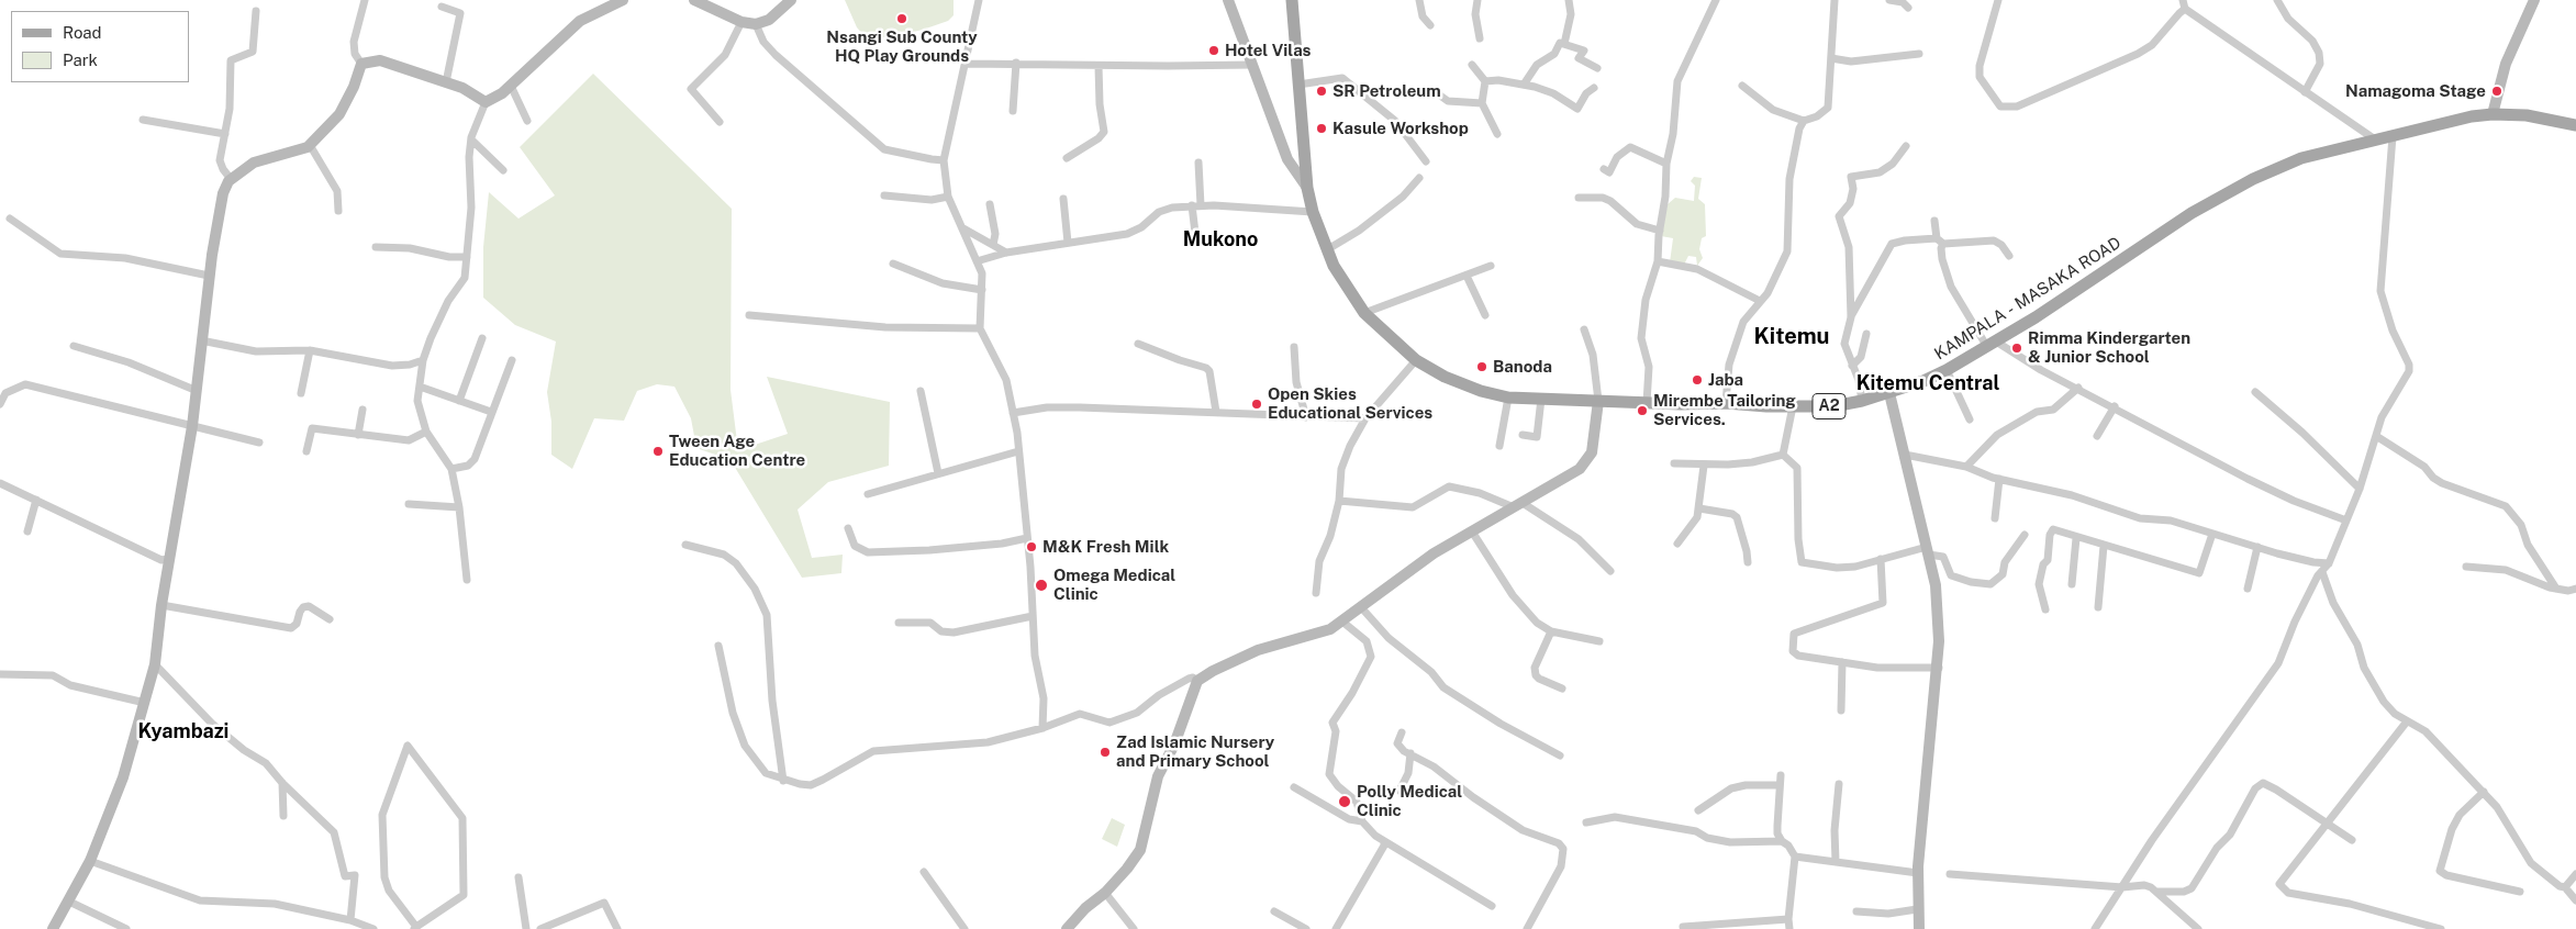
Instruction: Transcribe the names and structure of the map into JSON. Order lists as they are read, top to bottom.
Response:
{
  "streets": {
    "main road": ["KAMPALA - MASAKA ROAD", "A2"]
  },
  "districts": [
    "Mukono",
    "Kitemu",
    "Kitemu Central",
    "Kyambazi"
  ],
  "places": [
    "Nsangi Sub County HQ Play Grounds",
    "Hotel Vilas",
    "SR Petroleum",
    "Namagoma Stage",
    "Kasule Workshop",
    "Rimma Kindergarten & Junior School",
    "Banoda",
    "Jaba",
    "Open Skies Educational Services",
    "Mirembe Tailoring Services.",
    "Tween Age Education Centre",
    "M&K Fresh Milk",
    "Omega Medical Clinic",
    "Zad Islamic Nursery and Primary School",
    "Polly Medical Clinic"
  ],
  "legend": ["Road", "Park"]
}
